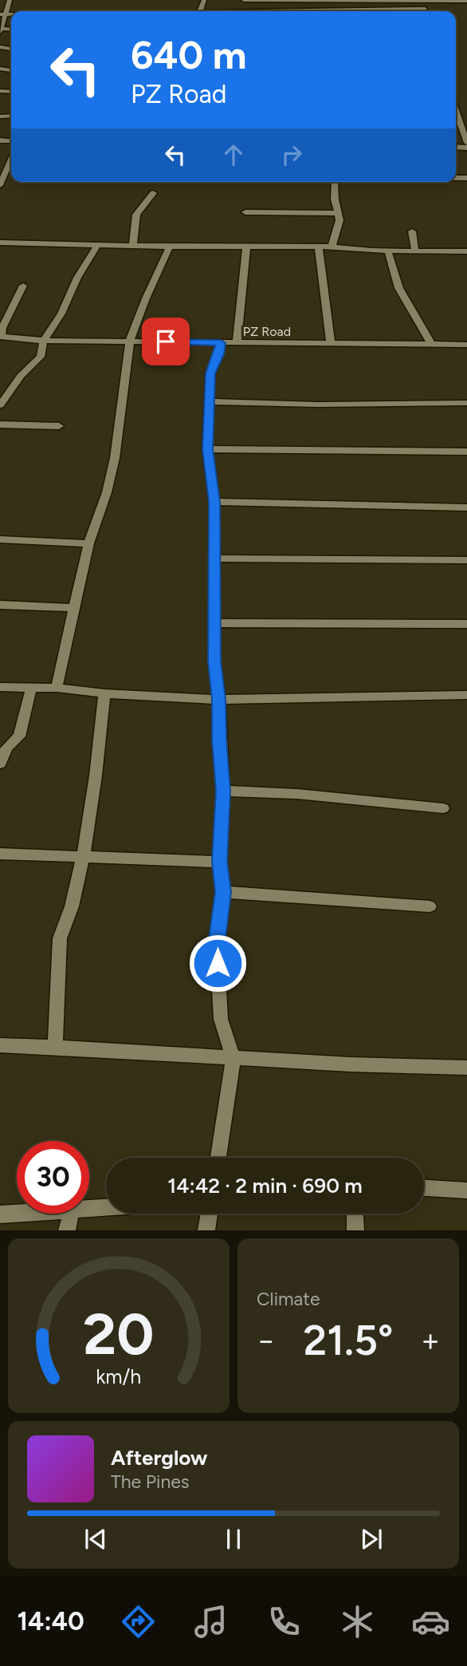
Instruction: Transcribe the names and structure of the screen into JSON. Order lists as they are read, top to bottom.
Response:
{
  "streets": {
    "street": ["PZ Road"]
  },
  "page": {
    "turn": ["640 m", "PZ Road"],
    "limit": "30",
    "trip": "14:42 · 2 min · 690 m",
    "tile": "Climate",
    "heat": ["−", "21.5°", "+"],
    "song": ["Afterglow", "The Pines"],
    "tabs": "14:40",
    "gauge": ["20", "km/h"]
  }
}
